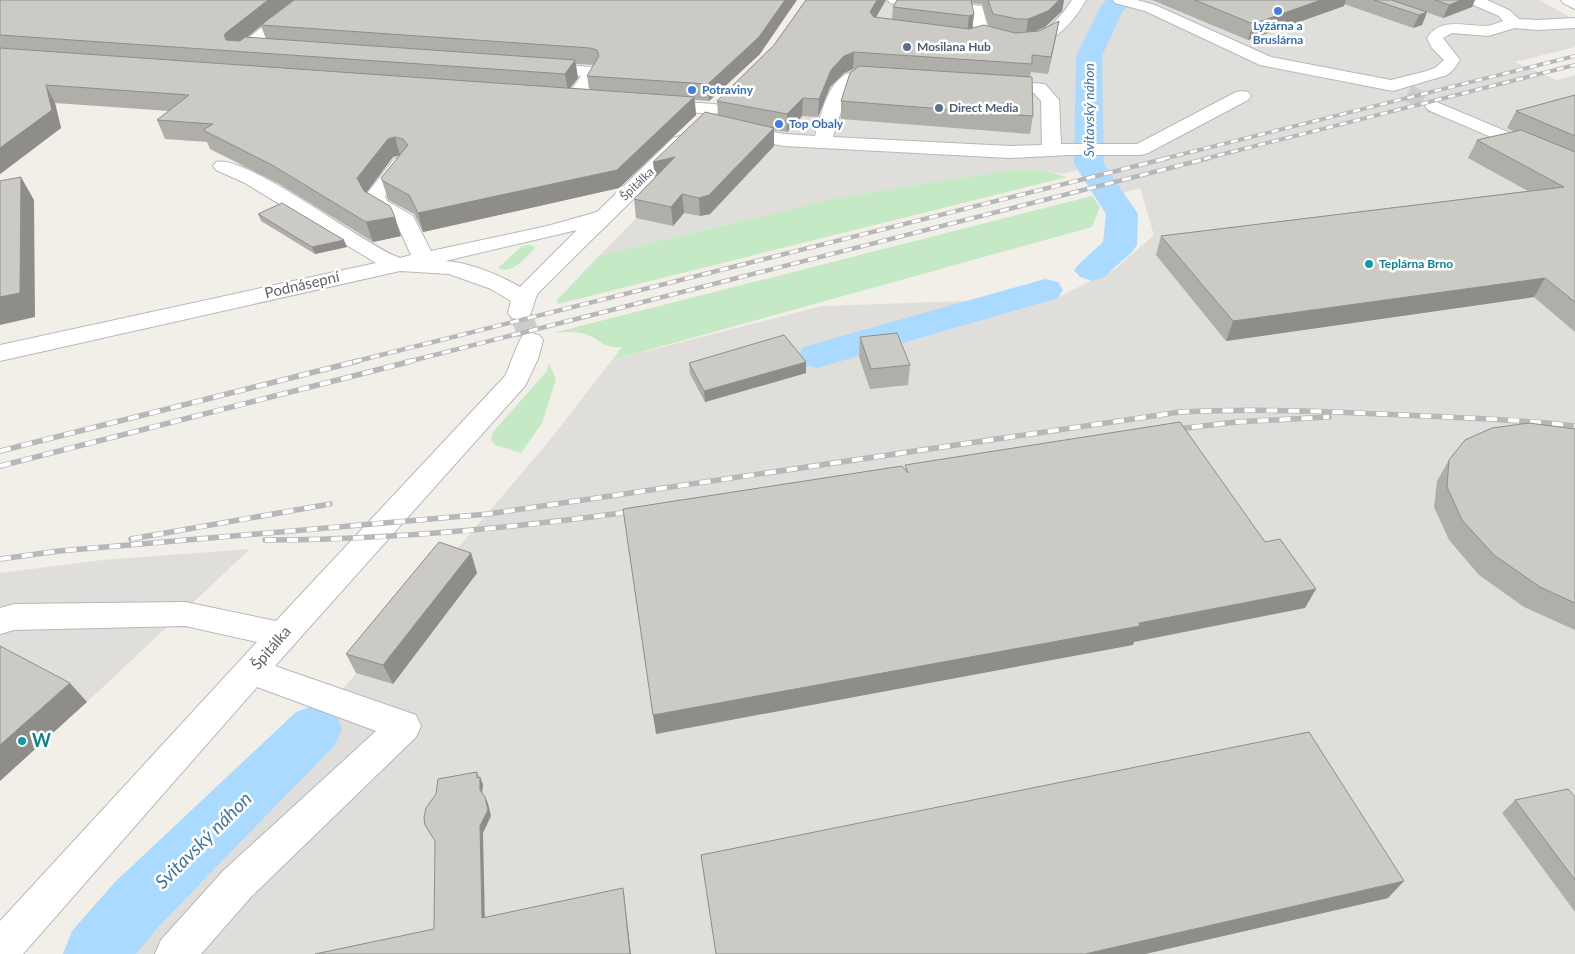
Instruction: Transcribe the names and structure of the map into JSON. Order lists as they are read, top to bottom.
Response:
{
  "streets": {
    "street": ["Špitálka", "Podnásepní"]
  },
  "crossings": [
    ["Špitálka", "Podnásepní"]
  ],
  "water": ["Svitavský náhon"],
  "places": [
    "Lyžárna a Bruslárna",
    "Mosilana Hub",
    "Potraviny",
    "Direct Media",
    "Top Obaly",
    "Teplárna Brno",
    "W"
  ]
}
